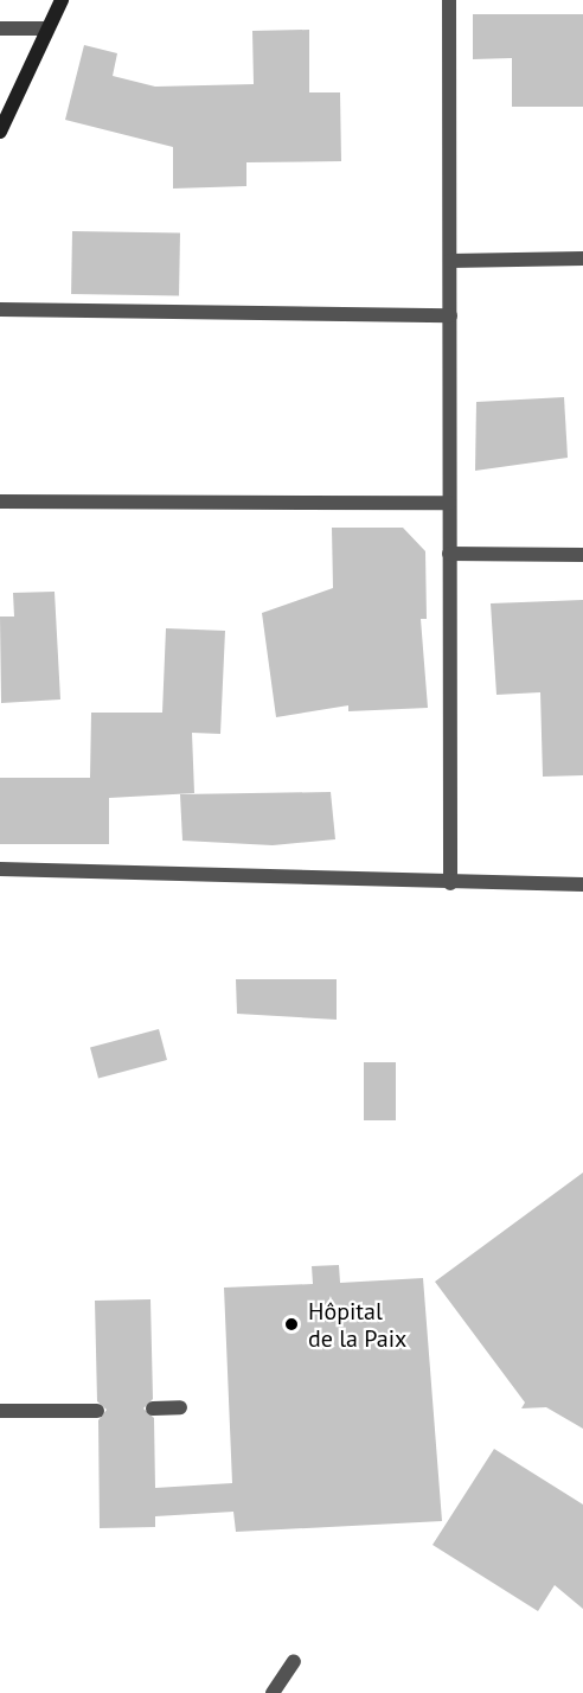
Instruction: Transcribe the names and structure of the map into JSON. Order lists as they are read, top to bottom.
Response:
{
  "places": ["Hôpital de la Paix"]
}
